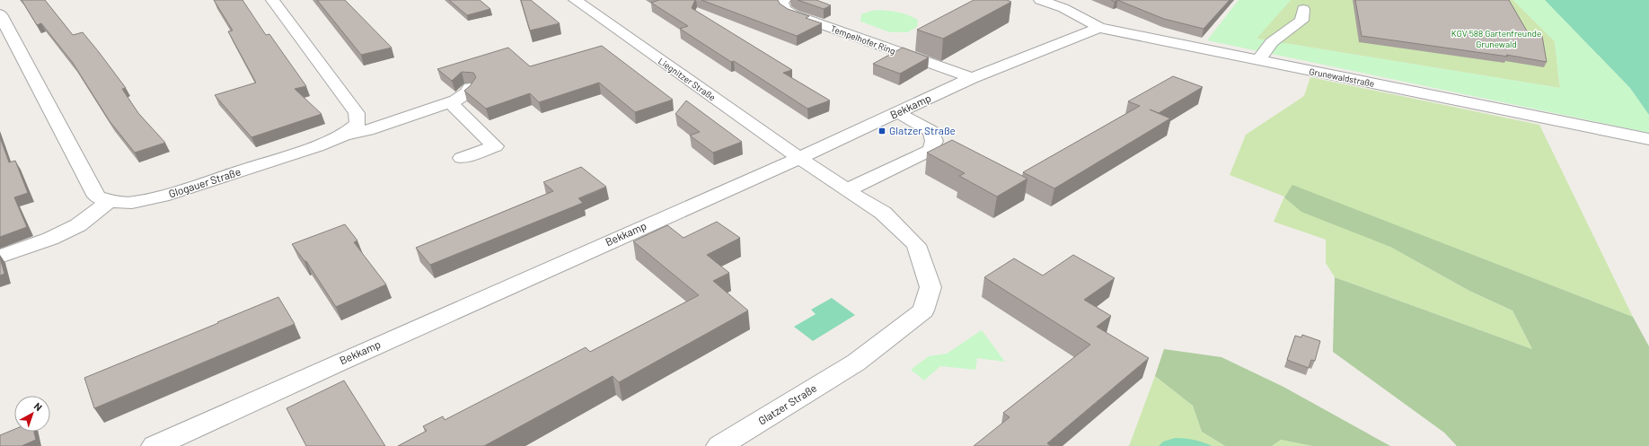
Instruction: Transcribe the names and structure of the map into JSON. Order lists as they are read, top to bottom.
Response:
{
  "streets": {
    "street": [
      "Tempelhofer Ring",
      "Grunewaldstraße",
      "Liegnitzer Straße",
      "Bekkamp",
      "Glogauer Straße",
      "Glatzer Straße"
    ]
  },
  "crossings": [
    ["Tempelhofer Ring", "Bekkamp"],
    ["Grunewaldstraße", "Bekkamp"],
    ["Liegnitzer Straße", "Bekkamp"],
    ["Liegnitzer Straße", "Glatzer Straße"],
    ["Bekkamp", "Glatzer Straße"]
  ],
  "parks": ["KGV 588 Gartenfreunde Grunewald"],
  "places": {
    "transit": ["Glatzer Straße"]
  },
  "north": "top right"
}
